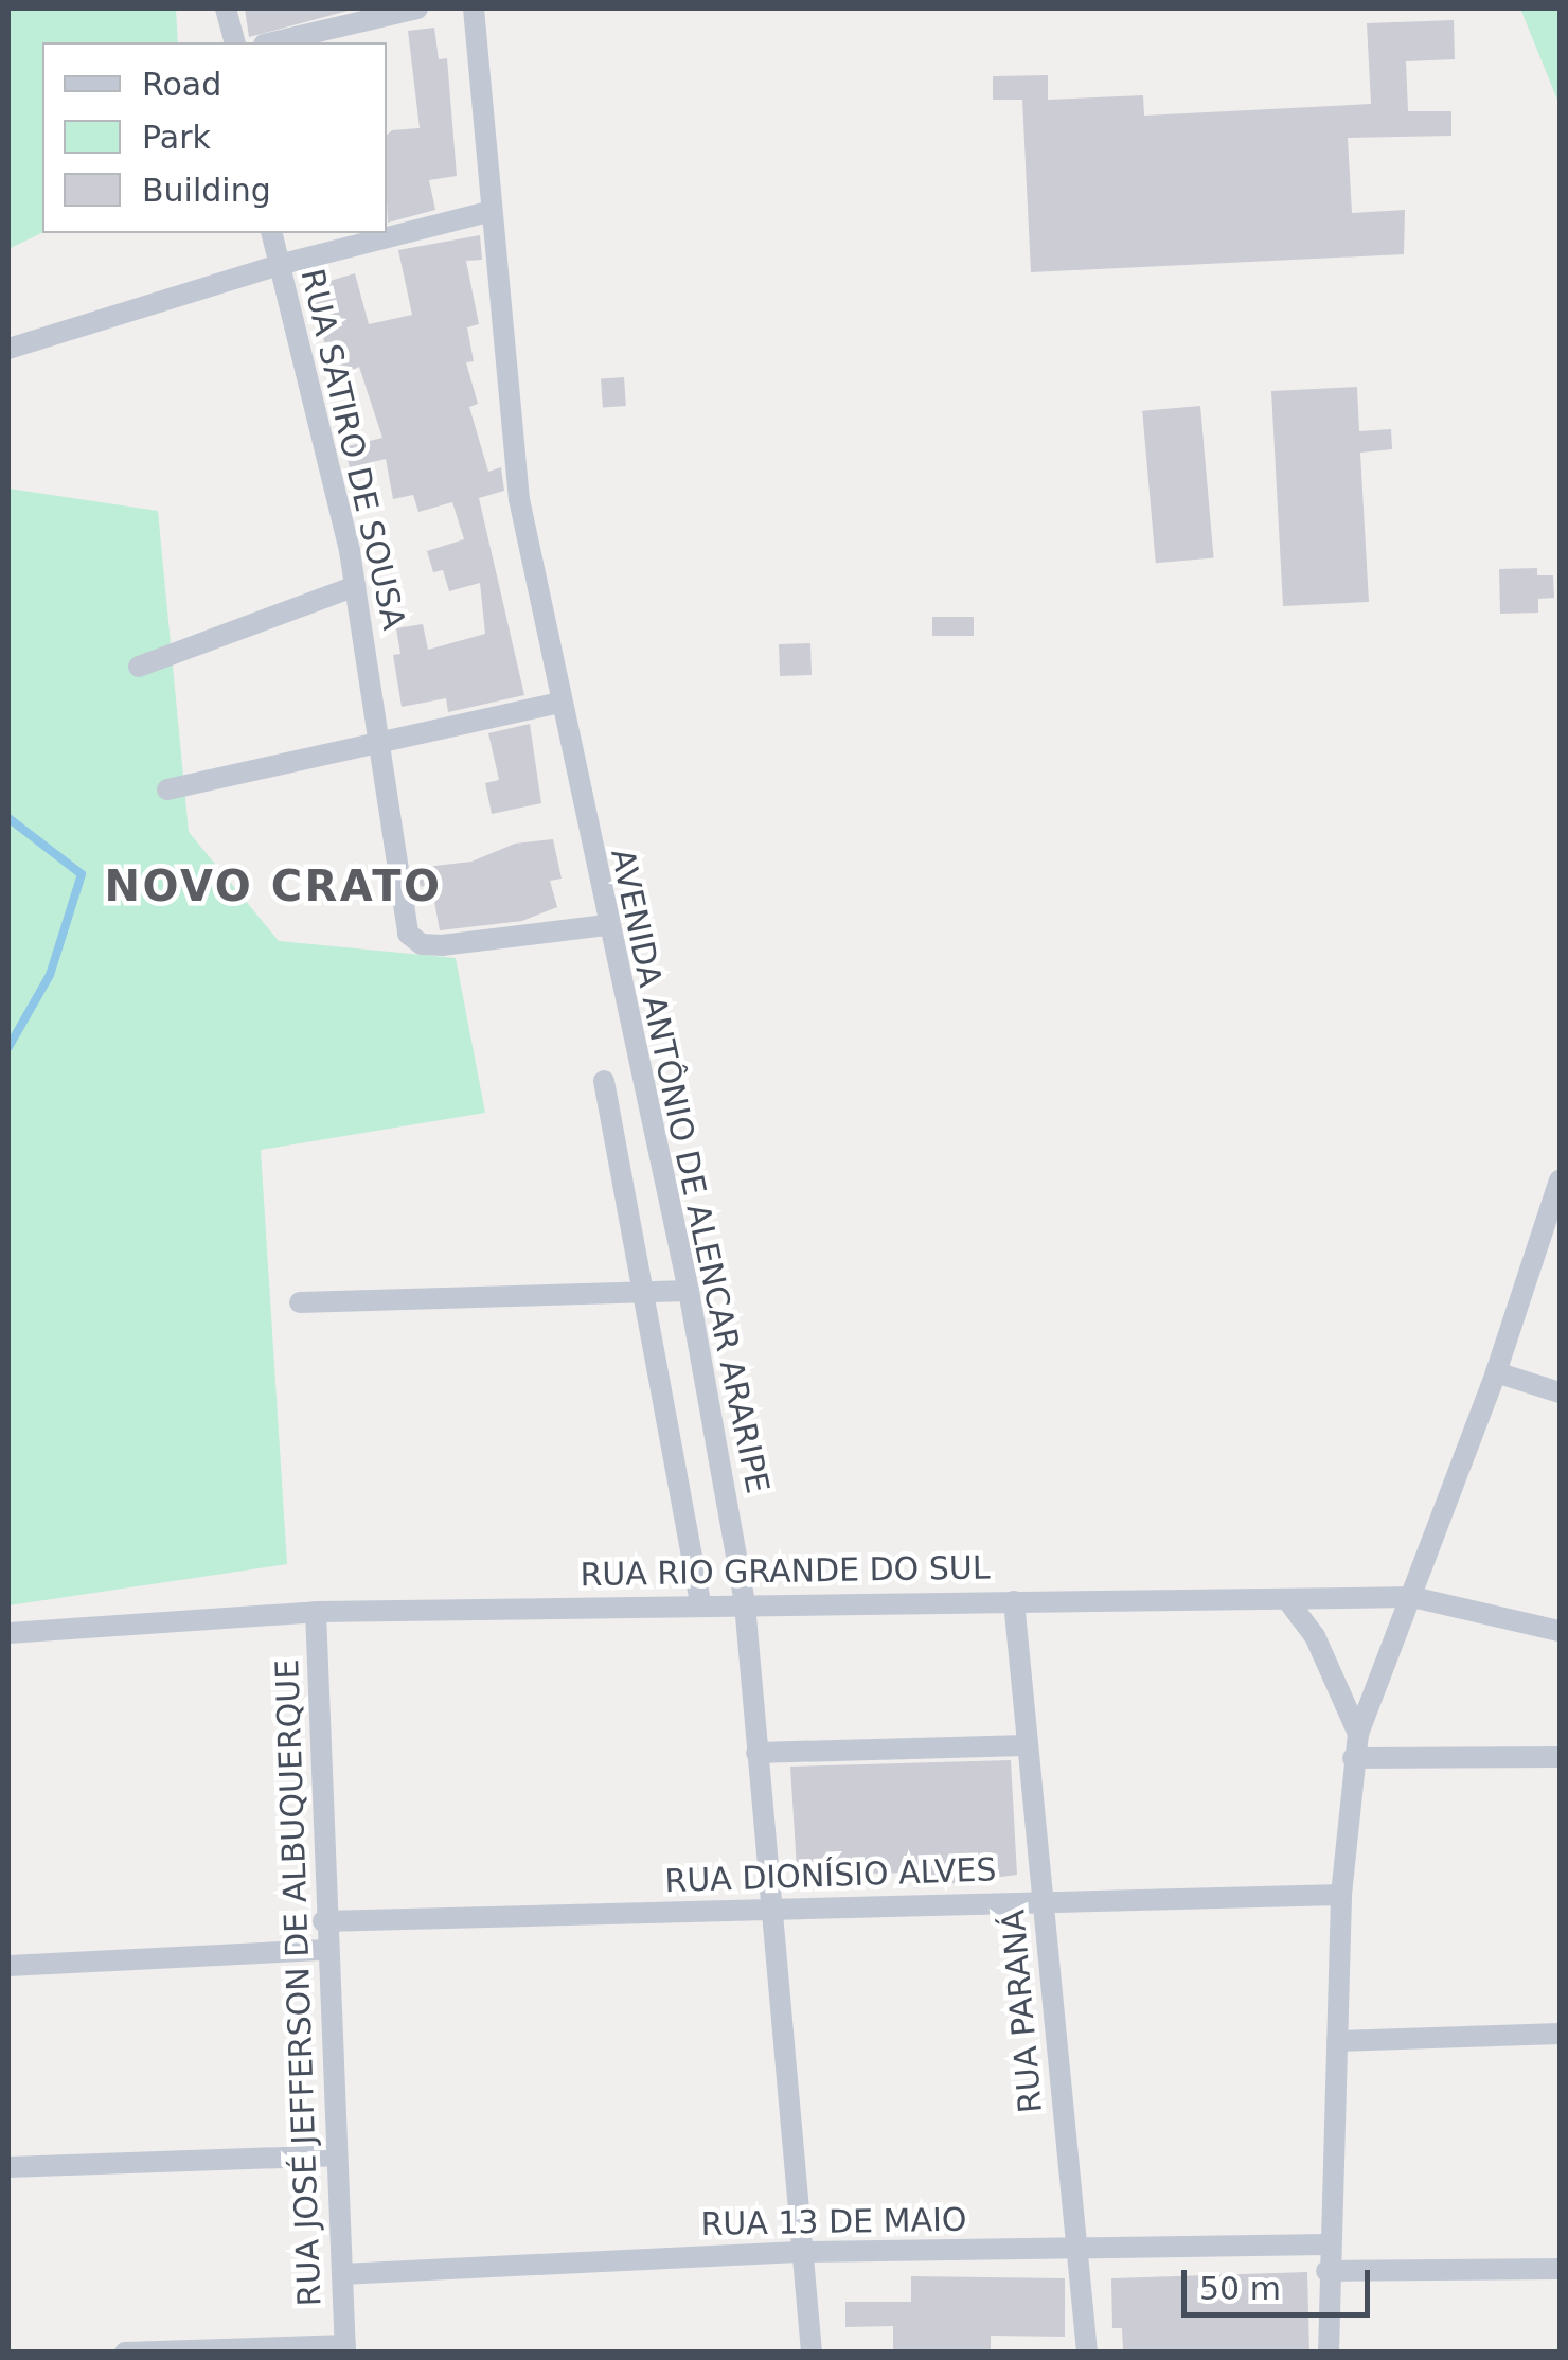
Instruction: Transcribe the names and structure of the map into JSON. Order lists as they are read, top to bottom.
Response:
{
  "streets": {
    "street": [
      "RUA SATIRO DE SOUSA",
      "AVENIDA ANTÔNIO DE ALENCAR ARARIPE",
      "RUA RIO GRANDE DO SUL",
      "RUA DIONÍSIO ALVES",
      "RUA JOSÉ JEFFERSON DE ALBUQUERQUE",
      "RUA PARANÁ",
      "RUA 13 DE MAIO"
    ]
  },
  "crossings": [
    ["RUA SATIRO DE SOUSA", "AVENIDA ANTÔNIO DE ALENCAR ARARIPE"],
    ["AVENIDA ANTÔNIO DE ALENCAR ARARIPE", "RUA RIO GRANDE DO SUL"],
    ["AVENIDA ANTÔNIO DE ALENCAR ARARIPE", "RUA DIONÍSIO ALVES"],
    ["AVENIDA ANTÔNIO DE ALENCAR ARARIPE", "RUA 13 DE MAIO"],
    ["RUA RIO GRANDE DO SUL", "RUA JOSÉ JEFFERSON DE ALBUQUERQUE"],
    ["RUA RIO GRANDE DO SUL", "RUA PARANÁ"],
    ["RUA DIONÍSIO ALVES", "RUA JOSÉ JEFFERSON DE ALBUQUERQUE"],
    ["RUA DIONÍSIO ALVES", "RUA PARANÁ"],
    ["RUA JOSÉ JEFFERSON DE ALBUQUERQUE", "RUA 13 DE MAIO"],
    ["RUA PARANÁ", "RUA 13 DE MAIO"]
  ],
  "districts": ["NOVO CRATO"],
  "legend": ["Road", "Park", "Building"],
  "scale_bar": "50 m"
}
